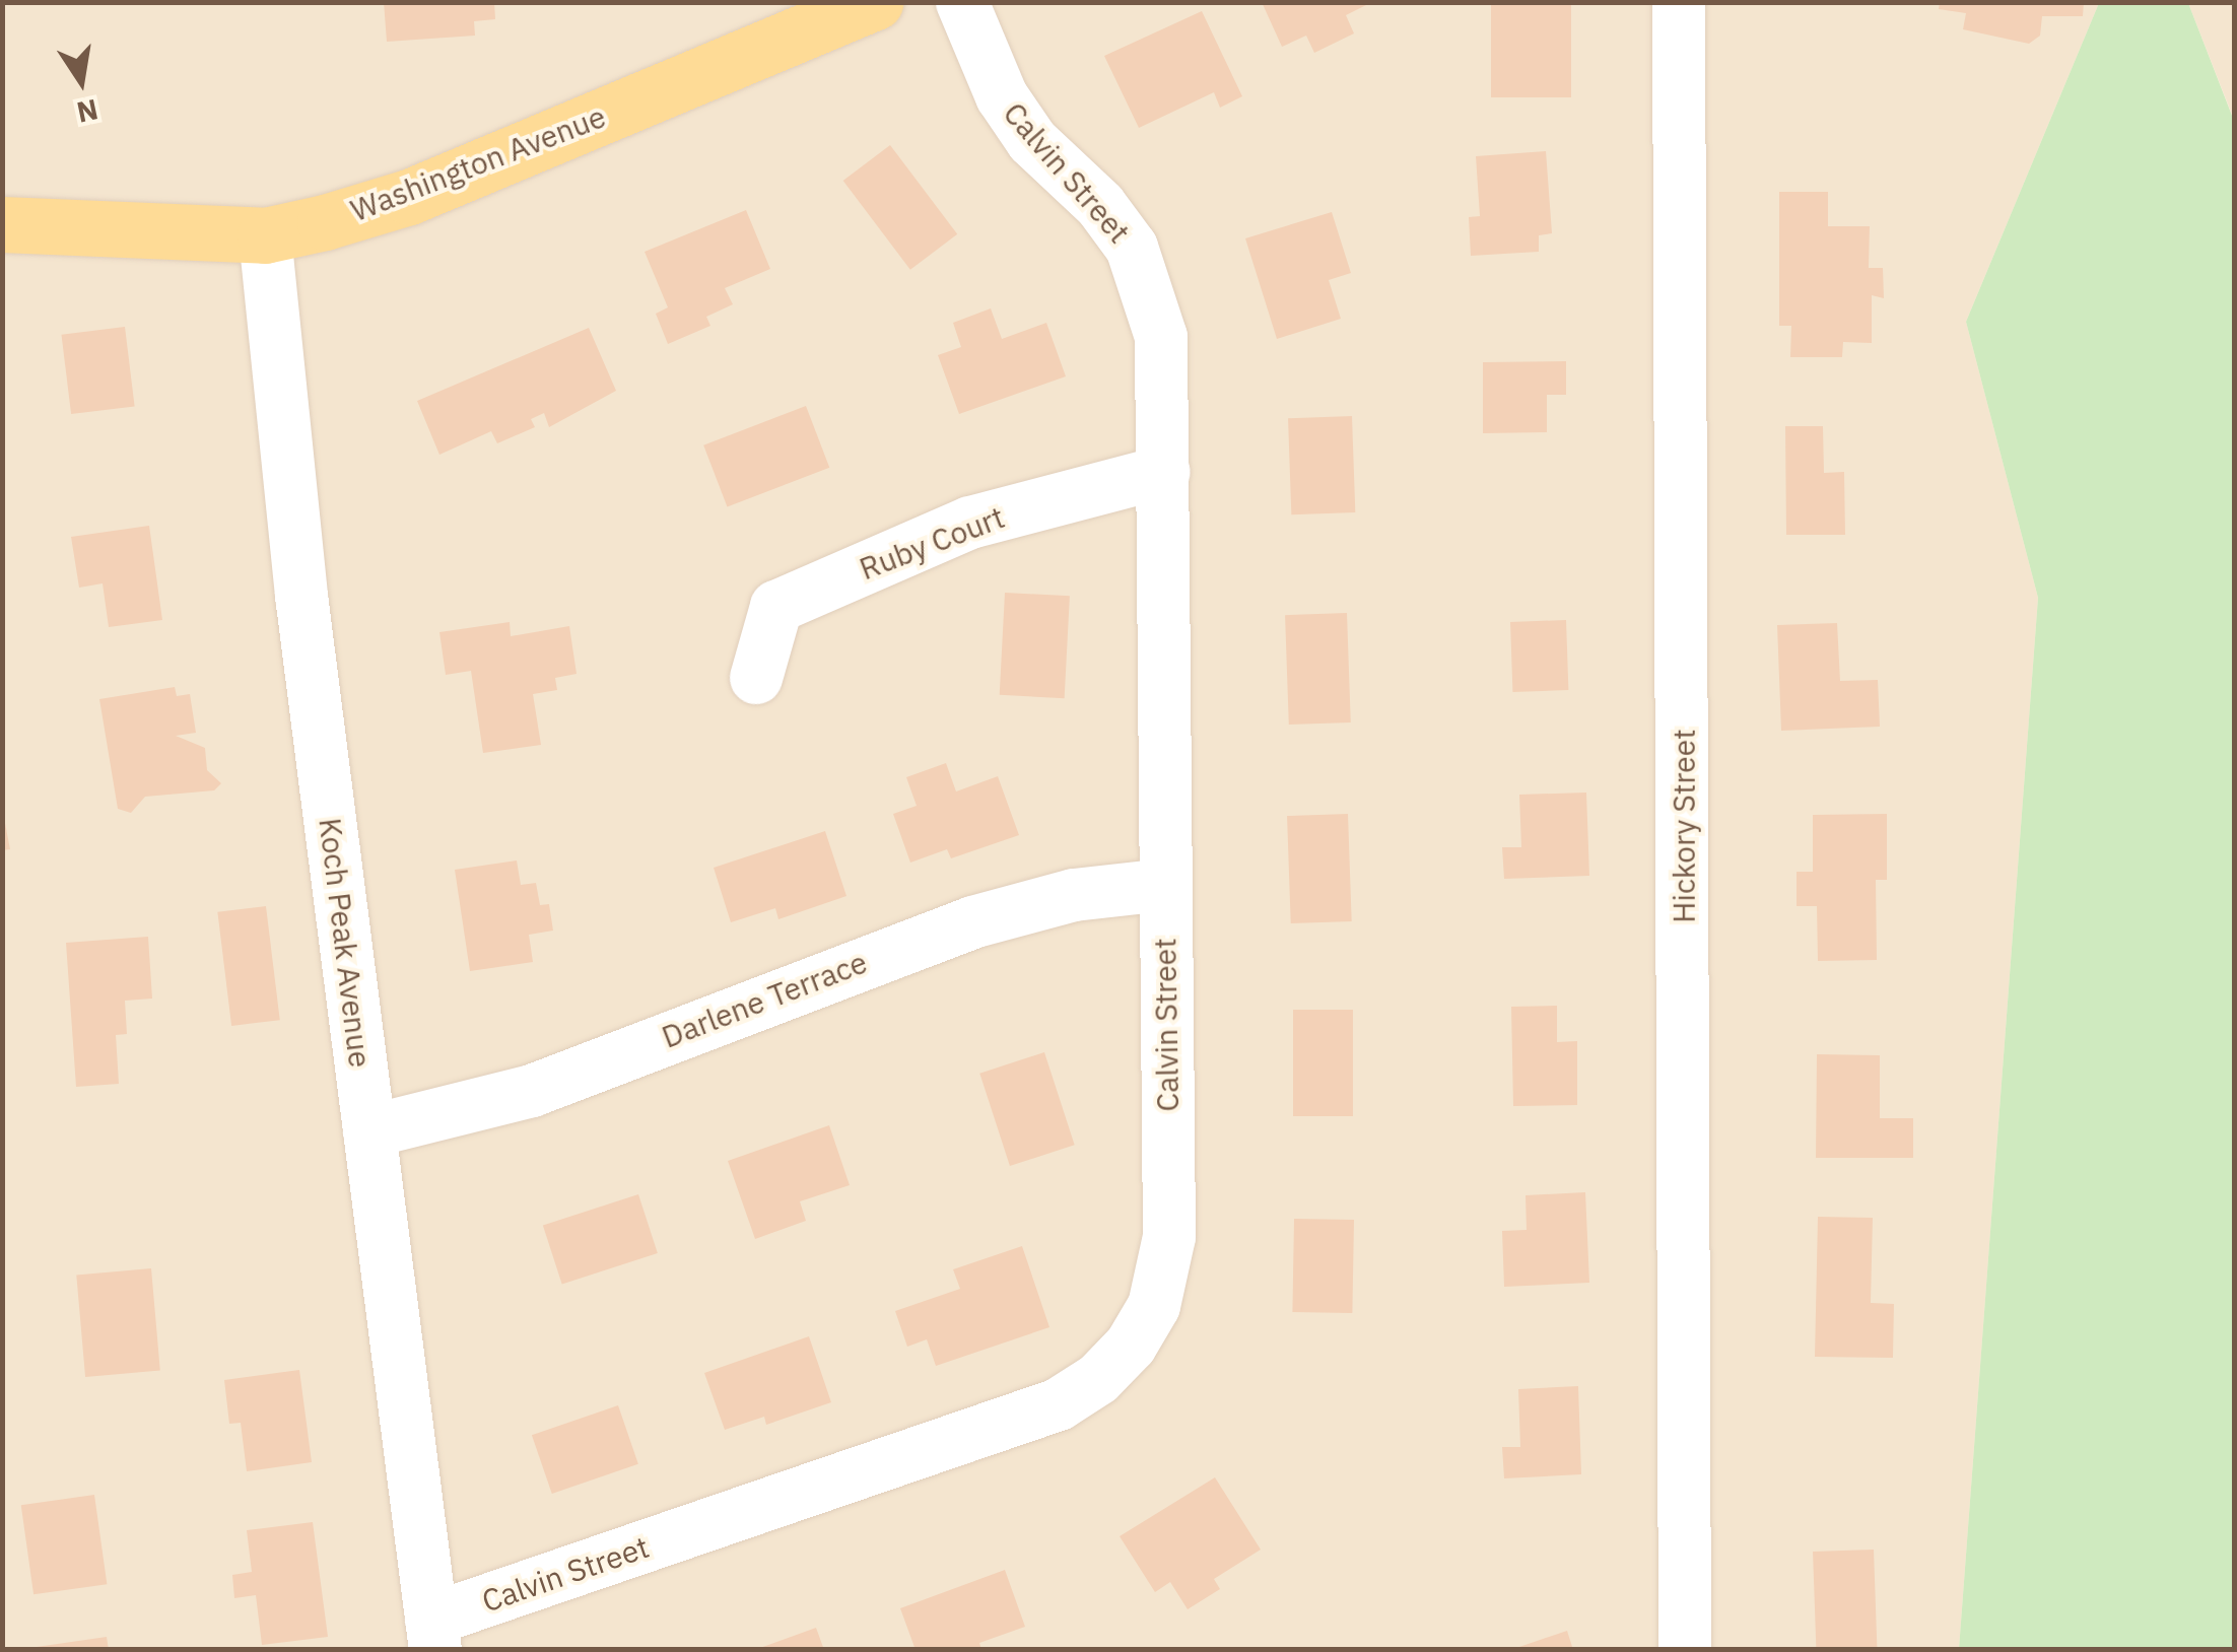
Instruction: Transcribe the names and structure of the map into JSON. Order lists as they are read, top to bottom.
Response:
{
  "streets": {
    "main road": ["Washington Avenue"],
    "street": [
      "Calvin Street",
      "Ruby Court",
      "Hickory Street",
      "Koch Peak Avenue",
      "Darlene Terrace"
    ]
  },
  "crossings": [
    ["Washington Avenue", "Koch Peak Avenue"],
    ["Calvin Street", "Ruby Court"],
    ["Calvin Street", "Koch Peak Avenue"],
    ["Calvin Street", "Darlene Terrace"],
    ["Koch Peak Avenue", "Darlene Terrace"]
  ],
  "north": "bottom"
}
